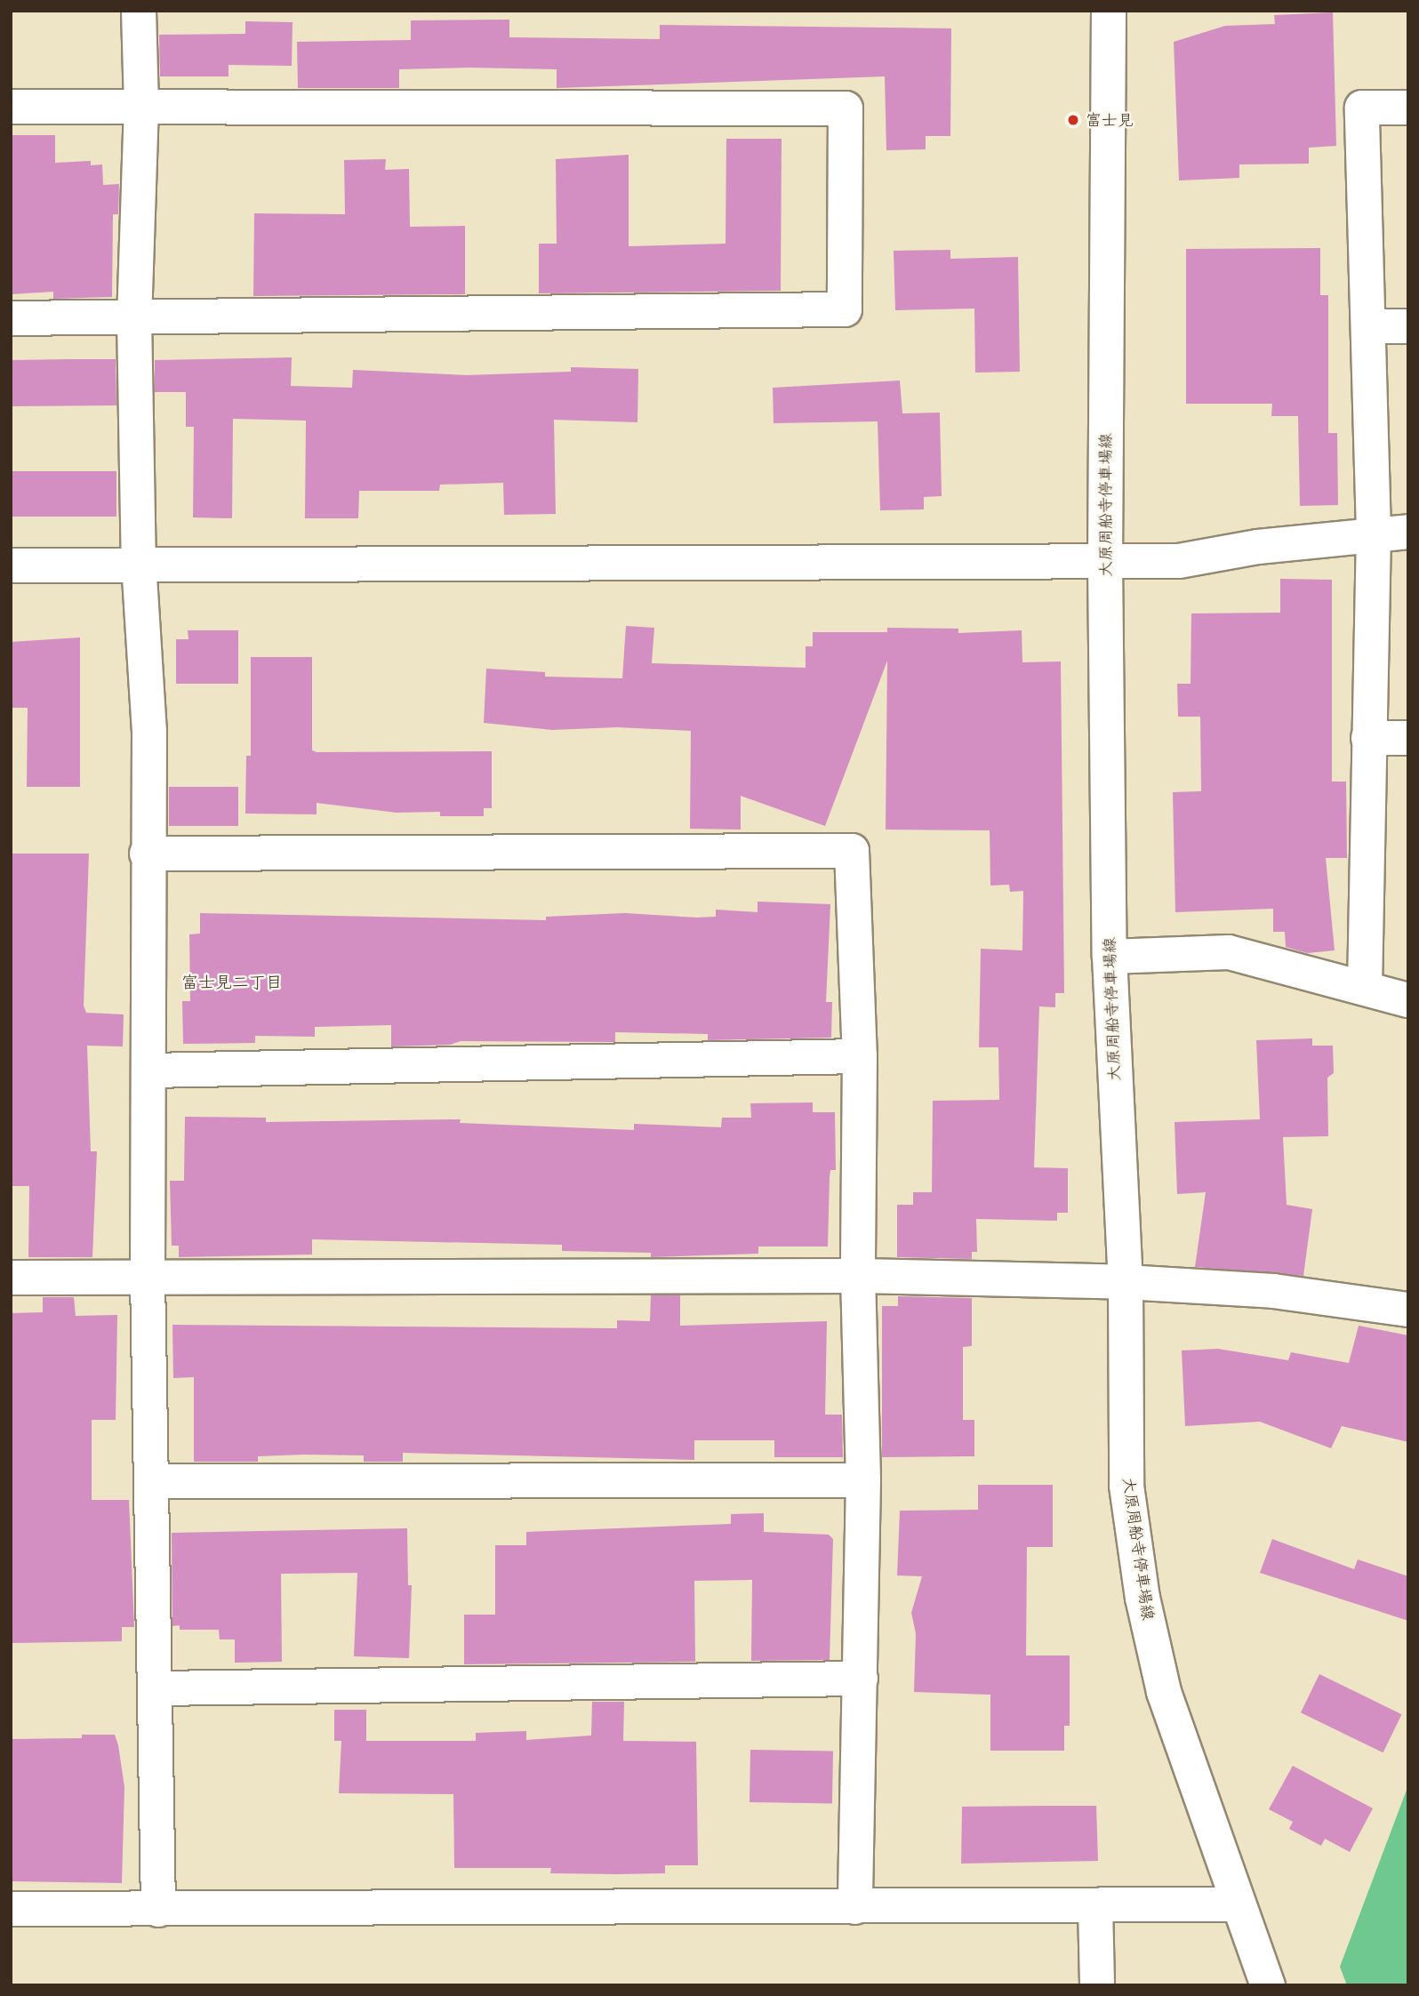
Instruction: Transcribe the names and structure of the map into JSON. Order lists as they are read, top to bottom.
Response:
{
  "streets": {
    "street": ["大原周船寺停車場線"]
  },
  "districts": ["富士見二丁目"],
  "places": ["富士見"]
}
